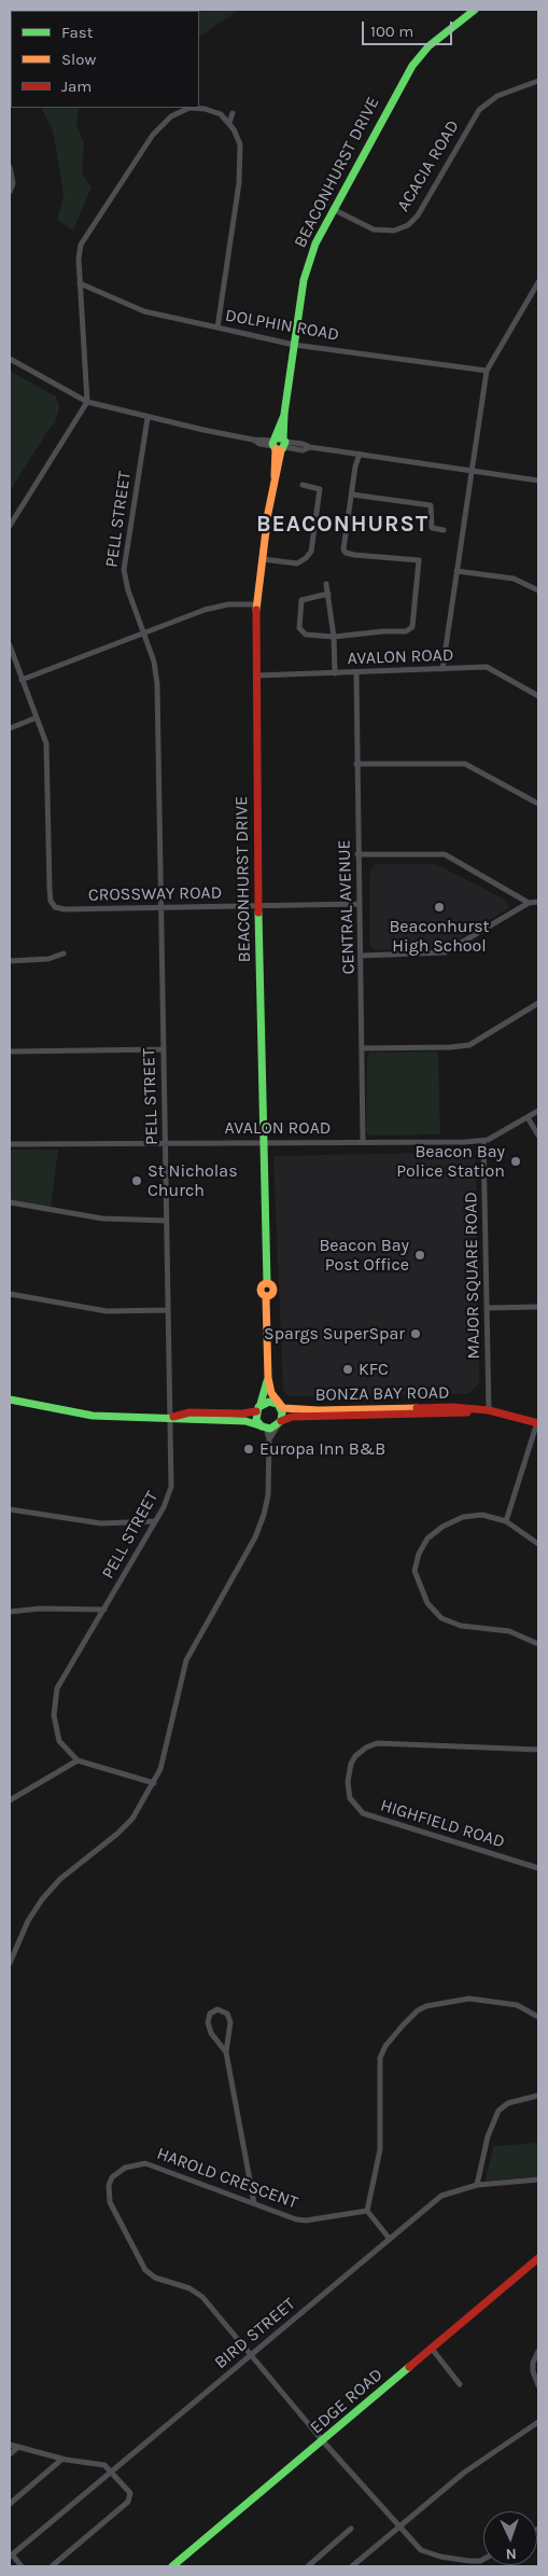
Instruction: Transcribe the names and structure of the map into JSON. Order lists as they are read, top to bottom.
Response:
{
  "streets": {
    "street": [
      "ACACIA ROAD",
      "BEACONHURST DRIVE",
      "DOLPHIN ROAD",
      "PELL STREET",
      "AVALON ROAD",
      "CROSSWAY ROAD",
      "CENTRAL AVENUE",
      "MAJOR SQUARE ROAD",
      "BONZA BAY ROAD",
      "HIGHFIELD ROAD",
      "HAROLD CRESCENT",
      "BIRD STREET",
      "EDGE ROAD"
    ]
  },
  "crossings": [
    ["ACACIA ROAD", "BEACONHURST DRIVE"],
    ["BEACONHURST DRIVE", "DOLPHIN ROAD"],
    ["BEACONHURST DRIVE", "AVALON ROAD"],
    ["BEACONHURST DRIVE", "CROSSWAY ROAD"],
    ["PELL STREET", "AVALON ROAD"],
    ["PELL STREET", "CROSSWAY ROAD"],
    ["AVALON ROAD", "CENTRAL AVENUE"],
    ["AVALON ROAD", "MAJOR SQUARE ROAD"],
    ["CROSSWAY ROAD", "CENTRAL AVENUE"],
    ["MAJOR SQUARE ROAD", "BONZA BAY ROAD"],
    ["HAROLD CRESCENT", "BIRD STREET"],
    ["HAROLD CRESCENT", "EDGE ROAD"]
  ],
  "districts": ["BEACONHURST"],
  "places": [
    "Beaconhurst High School",
    "Beacon Bay Police Station",
    "St Nicholas Church",
    "Beacon Bay Post Office",
    "Spargs SuperSpar",
    "KFC",
    "Europa Inn B&B"
  ],
  "legend": ["Fast", "Slow", "Jam"],
  "scale_bar": "100 m",
  "north": "bottom"
}
